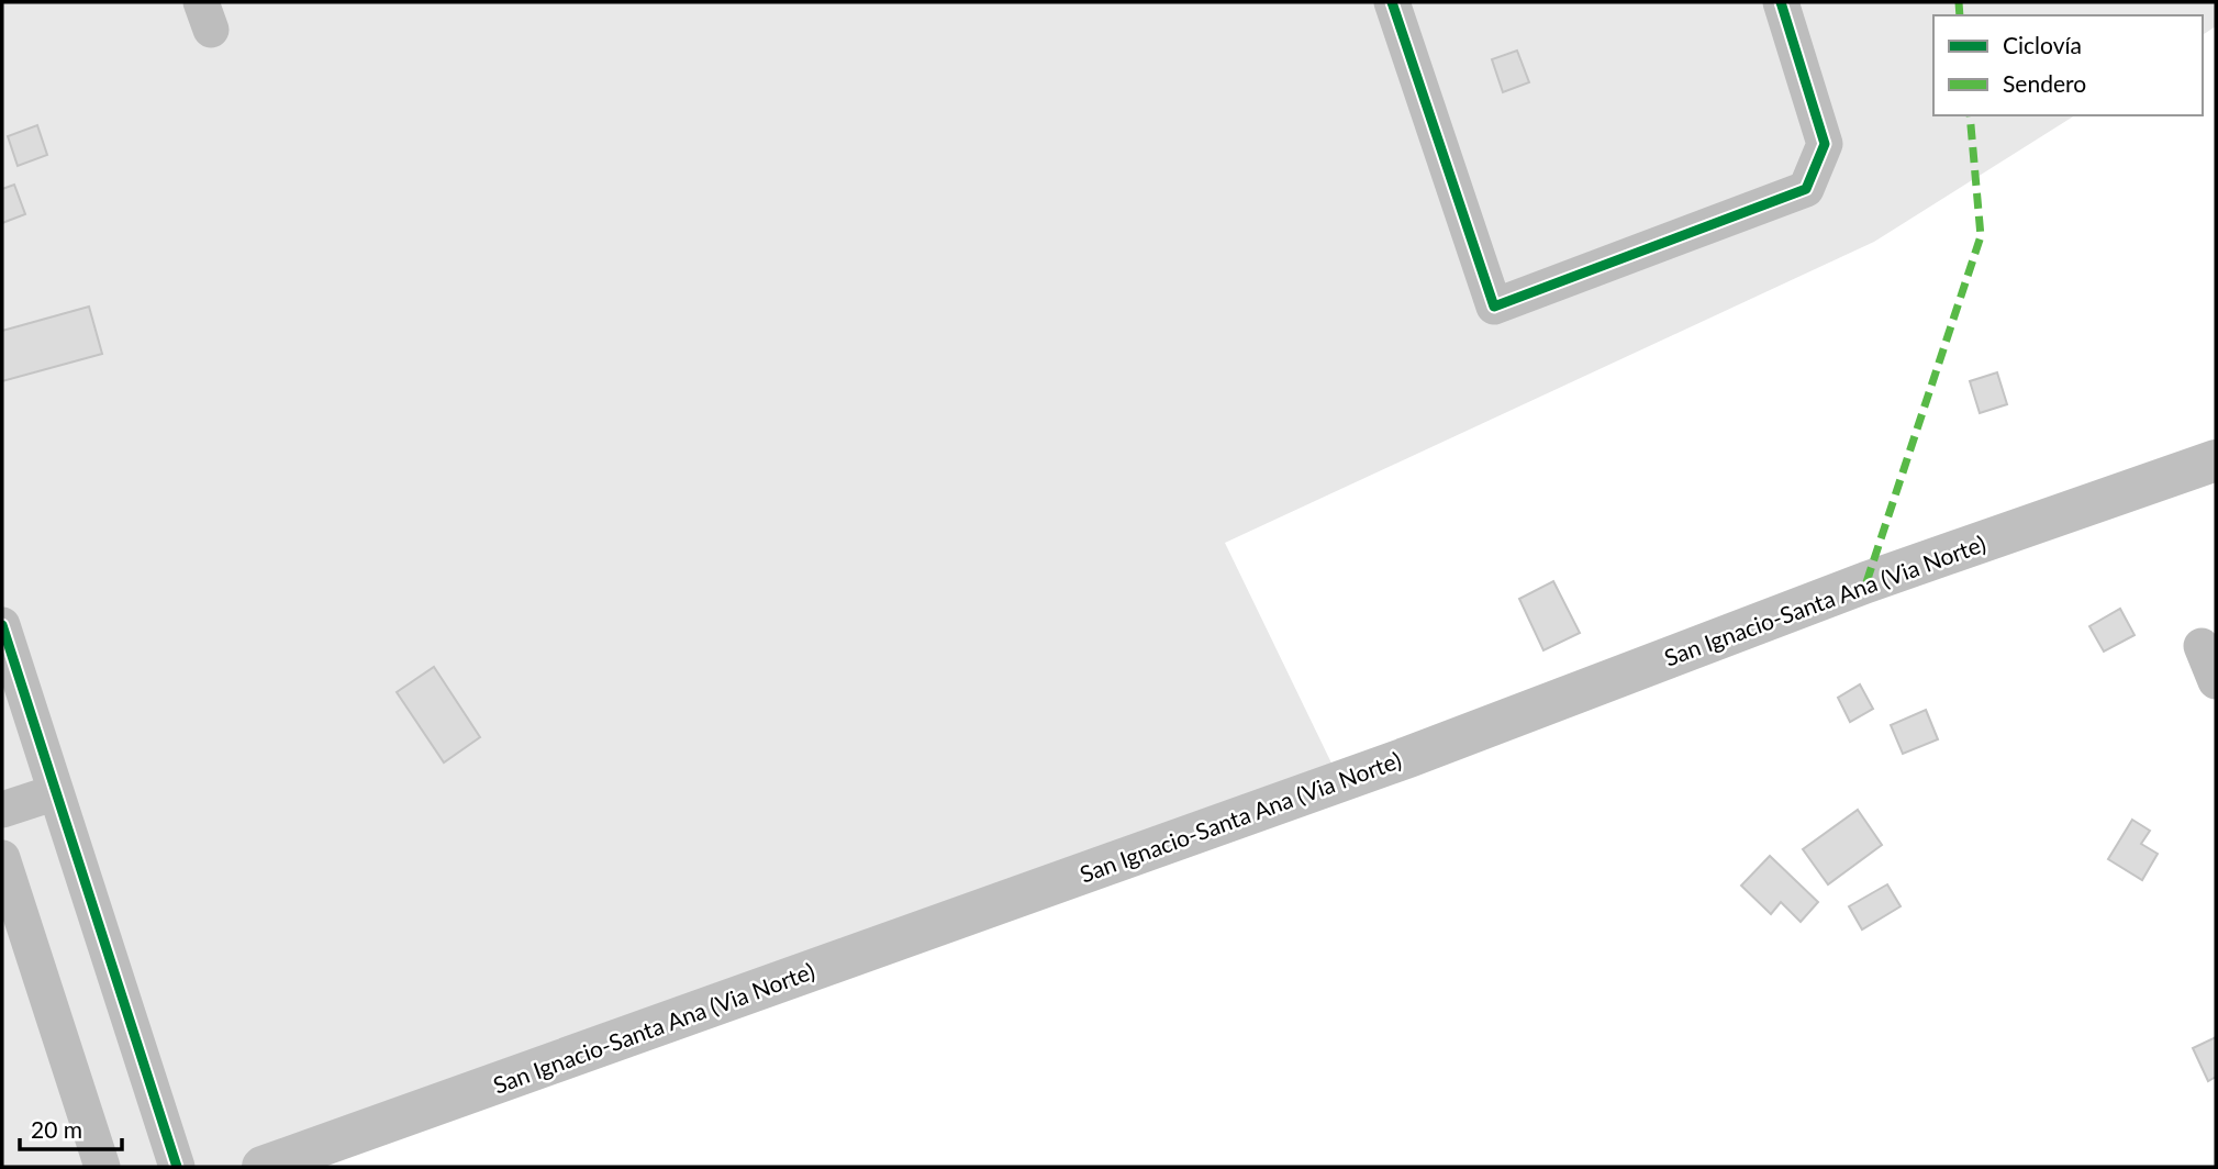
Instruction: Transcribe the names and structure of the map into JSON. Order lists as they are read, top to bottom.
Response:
{
  "streets": {
    "main road": ["San Ignacio-Santa Ana (Via Norte)"]
  },
  "legend": ["Ciclovía", "Sendero"],
  "scale_bar": "20 m"
}
